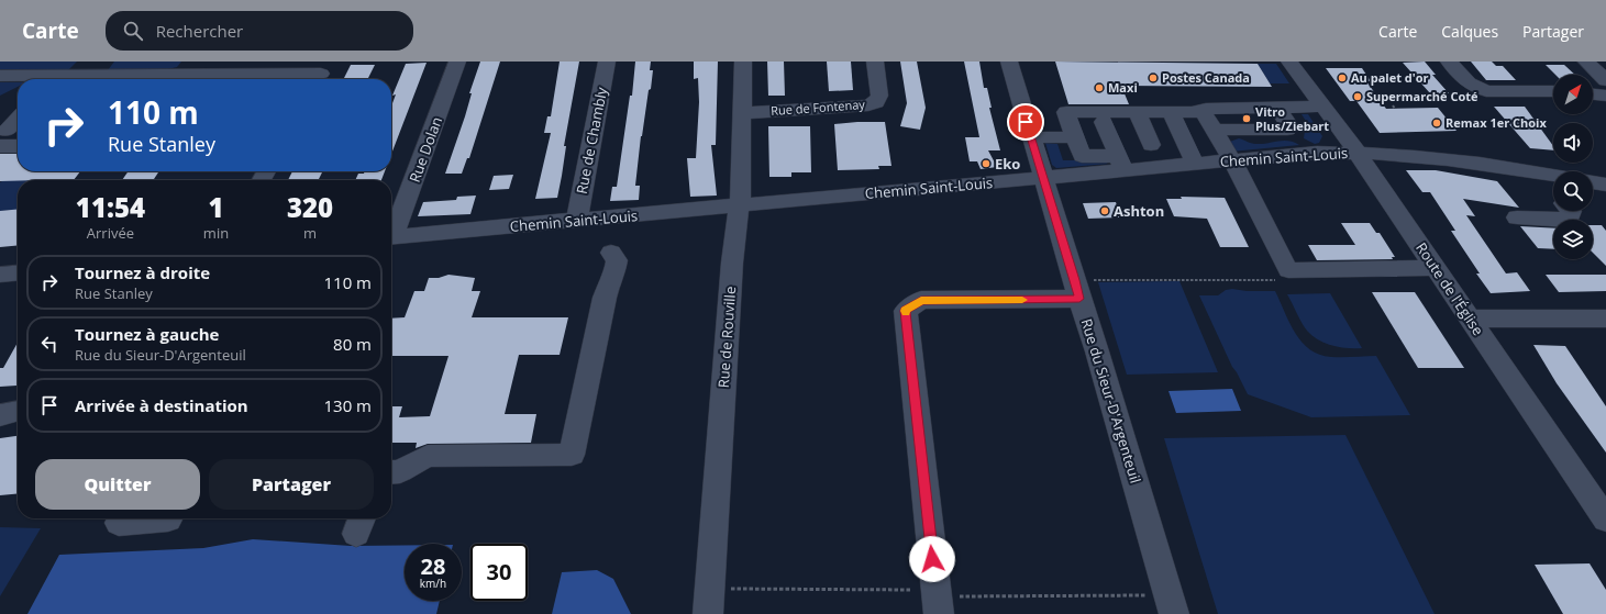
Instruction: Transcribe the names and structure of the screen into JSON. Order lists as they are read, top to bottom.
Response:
{
  "streets": {
    "street": [
      "Rue de Fontenay",
      "Rue de Chambly",
      "Rue Dolan",
      "Chemin Saint-Louis",
      "Route de l'Église",
      "Rue de Rouville",
      "Rue du Sieur-D'Argenteuil"
    ]
  },
  "crossings": [
    ["Rue de Fontenay", "Rue de Rouville"],
    ["Rue de Chambly", "Chemin Saint-Louis"],
    ["Chemin Saint-Louis", "Route de l'Église"],
    ["Chemin Saint-Louis", "Rue de Rouville"],
    ["Chemin Saint-Louis", "Rue du Sieur-D'Argenteuil"]
  ],
  "places": [
    "Postes Canada",
    "Au palet d'or",
    "Maxi",
    "Supermarché Coté",
    "Vitro Plus/Ziebart",
    "Remax 1er Choix",
    "Eko",
    "Ashton"
  ],
  "north": "top right",
  "page": {
    "header": "Carte",
    "search": "Rechercher",
    "nav": ["Carte", "Calques", "Partager"],
    "turn": ["110 m", "Rue Stanley"],
    "eta": [
      "11:54",
      "Arrivée",
      "1",
      "min",
      "320",
      "m"
    ],
    "list": [
      {
        "name": "Tournez à droite",
        "note": "Rue Stanley",
        "value": "110 m"
      },
      {
        "name": "Tournez à gauche",
        "note": "Rue du Sieur-D'Argenteuil",
        "value": "80 m"
      },
      {
        "name": "Arrivée à destination",
        "value": "130 m"
      }
    ],
    "buttons": ["Quitter", "Partager"],
    "speed": "28 km/h",
    "limit": "30"
  }
}
